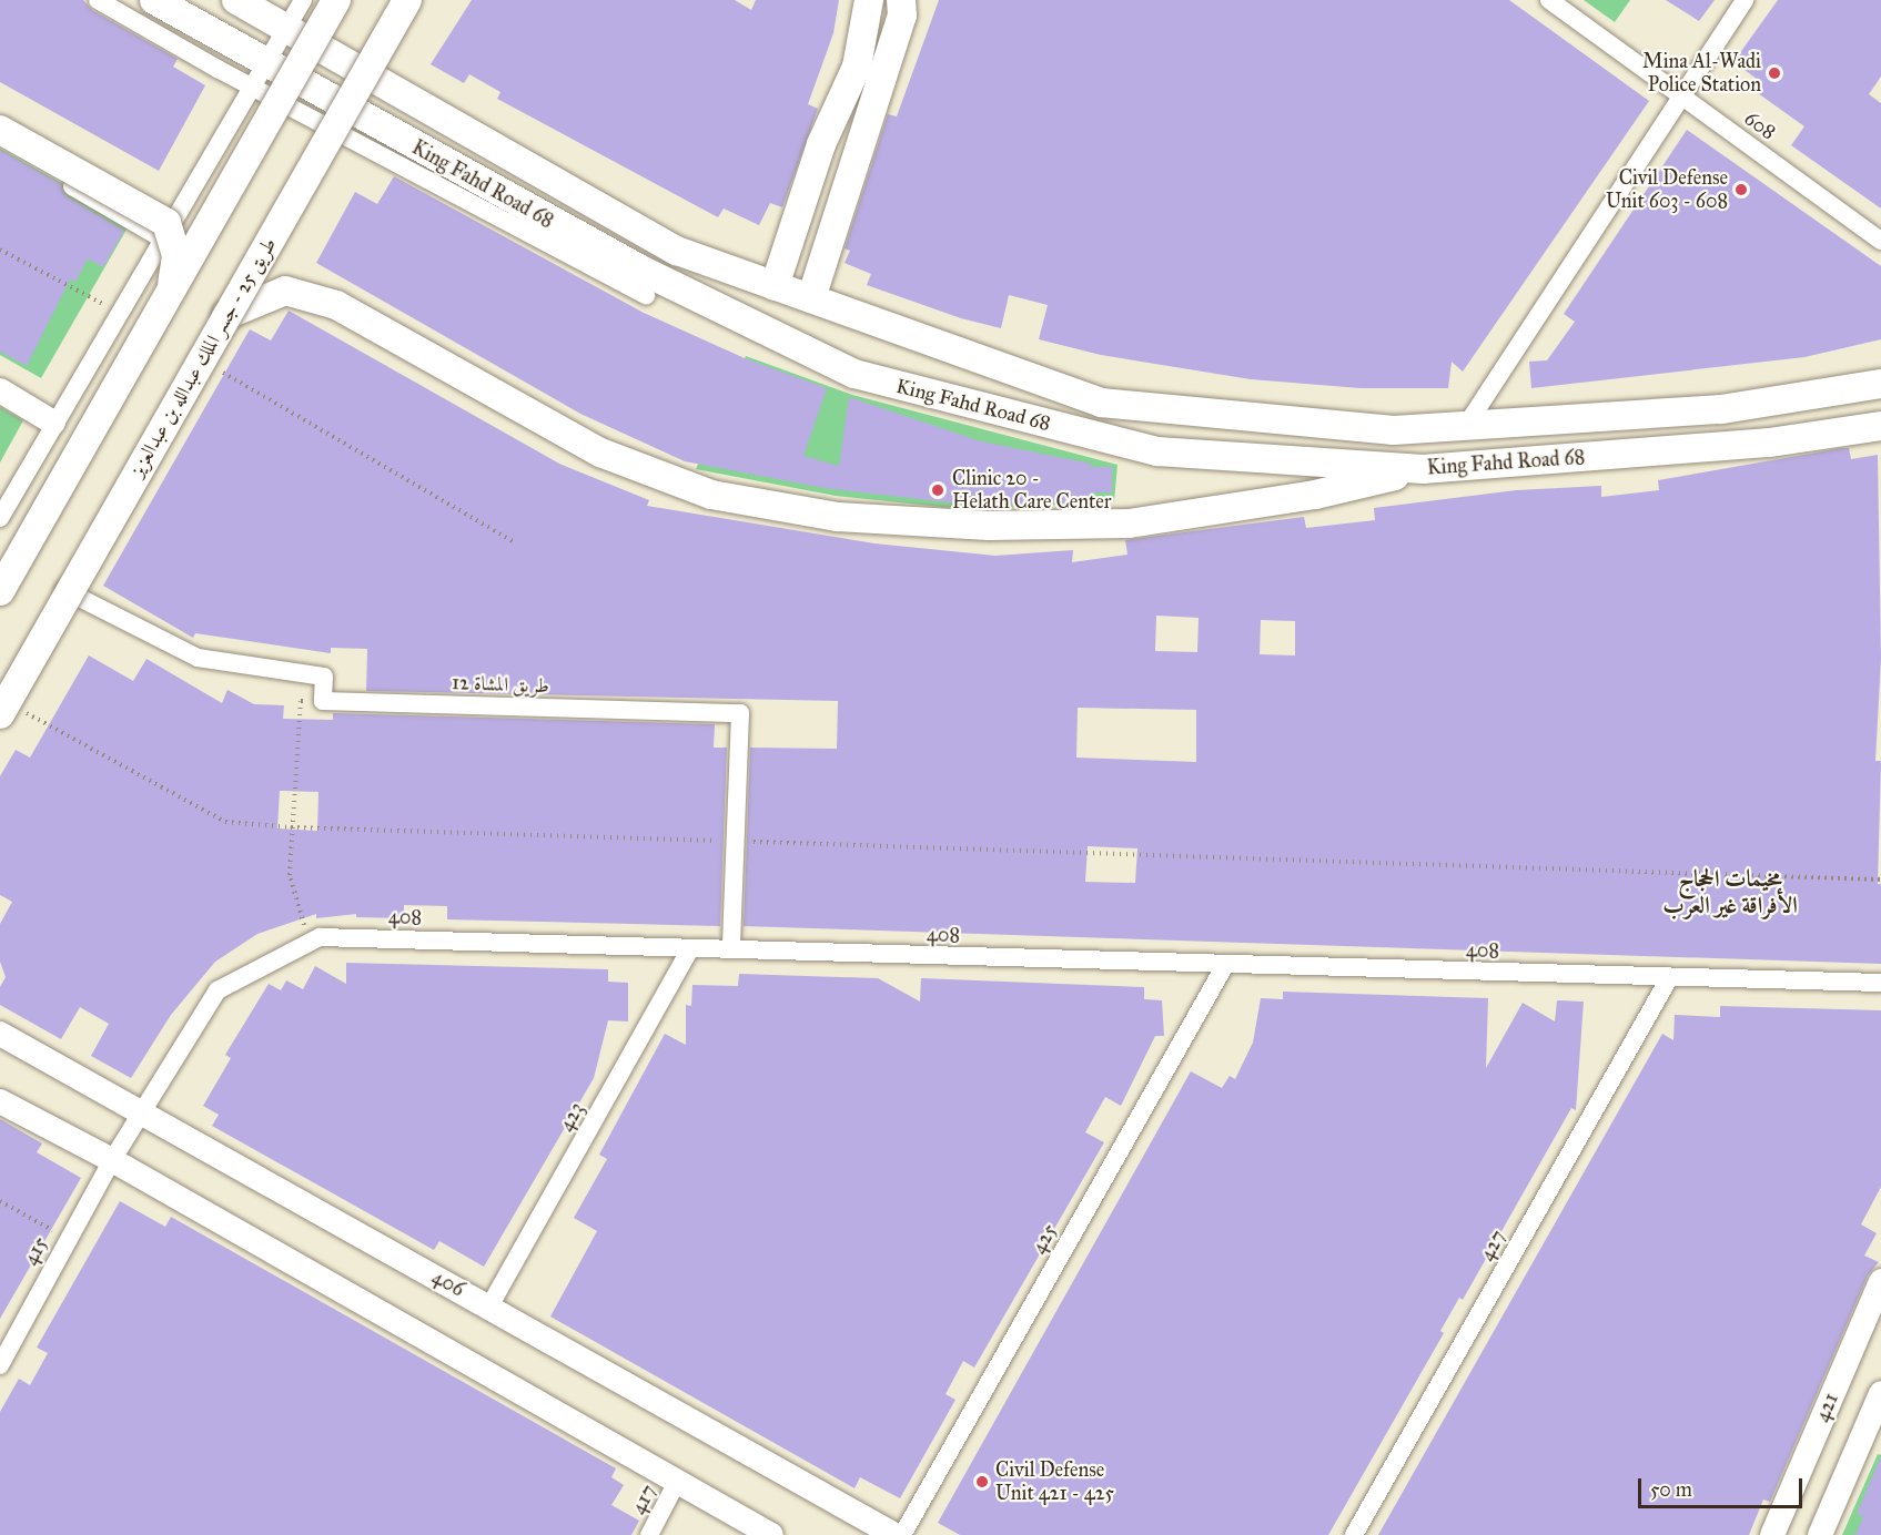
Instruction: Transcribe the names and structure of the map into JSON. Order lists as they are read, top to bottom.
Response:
{
  "streets": {
    "main road": ["King Fahd Road 68", "طريق 25 - جسر الملك عبدالله بن عبدالعزيز"],
    "street": [
      "608",
      "طريق المشاة 12",
      "408",
      "423",
      "425",
      "427",
      "415",
      "406",
      "421",
      "417"
    ]
  },
  "crossings": [
    ["طريق المشاة 12", "408"],
    ["408", "423"],
    ["408", "425"],
    ["408", "427"],
    ["408", "415"],
    ["408", "406"],
    ["423", "406"]
  ],
  "districts": ["مخيمات الحجاج الأفراقة غير العرب"],
  "places": [
    "Mina Al-Wadi Police Station",
    "Civil Defense Unit 603 - 608",
    "Clinic 20 - Helath Care Center",
    "Civil Defense Unit 421 - 425"
  ],
  "scale_bar": "50 m"
}
